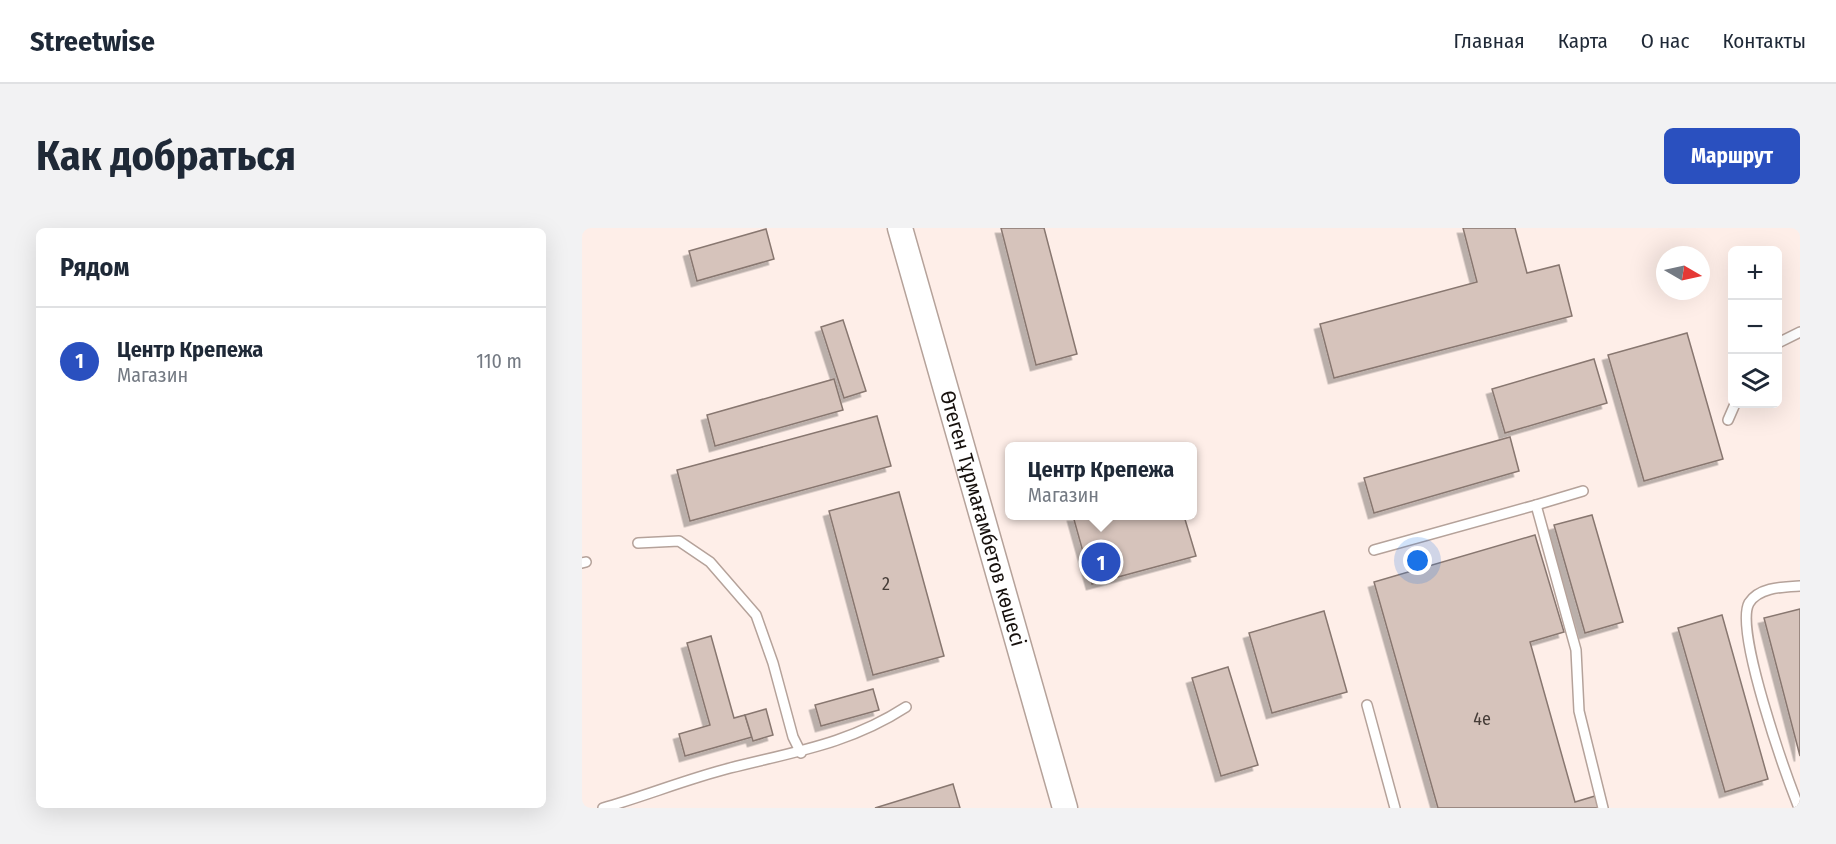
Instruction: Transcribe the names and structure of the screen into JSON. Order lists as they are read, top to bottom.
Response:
{
  "streets": {
    "street": ["Өтеген Тұрмағамбетов көшесі"]
  },
  "house_numbers": ["2", "4е"],
  "north": "right",
  "page": {
    "header": "Streetwise",
    "nav": [
      "Главная",
      "Карта",
      "О нас",
      "Контакты"
    ],
    "buttons": "Маршрут",
    "title": "Как добраться",
    "heading": "Рядом",
    "map_buttons": ["+", "−"],
    "list": [
      {
        "mark": "1",
        "name": "Центр Крепежа",
        "note": "Магазин",
        "value": "110 m"
      }
    ],
    "popup": ["Центр Крепежа", "Магазин"],
    "pins": "1"
  }
}
